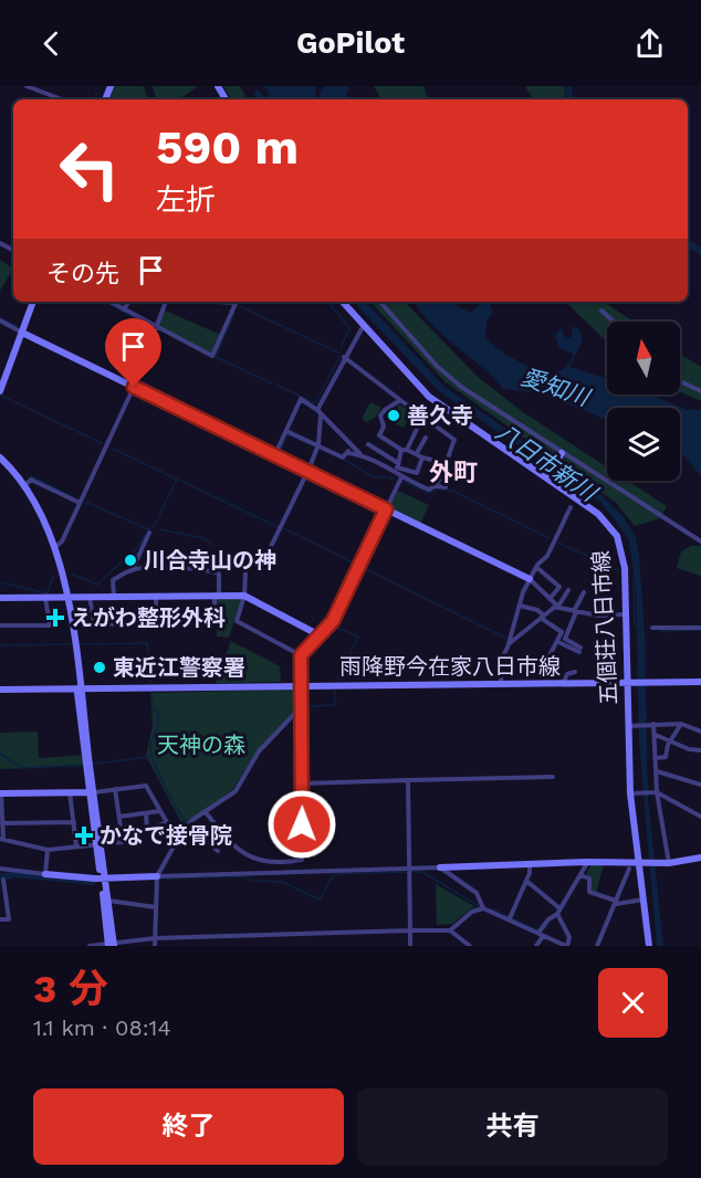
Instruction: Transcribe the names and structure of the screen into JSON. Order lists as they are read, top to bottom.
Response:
{
  "streets": {
    "street": ["五個荘八日市線", "雨降野今在家八日市線"]
  },
  "crossings": [
    ["五個荘八日市線", "雨降野今在家八日市線"]
  ],
  "districts": ["外町"],
  "water": ["愛知川", "八日市新川"],
  "parks": ["天神の森"],
  "places": {
    "other": ["善久寺", "川合寺山の神", "東近江警察署"],
    "health": ["えがわ整形外科", "かなで接骨院"]
  },
  "north": "top",
  "page": {
    "header": "GoPilot",
    "turn": ["590 m", "左折"],
    "then": "その先",
    "heading": ["3 分", "1.1 km · 08:14"],
    "buttons": ["終了", "共有"]
  }
}
